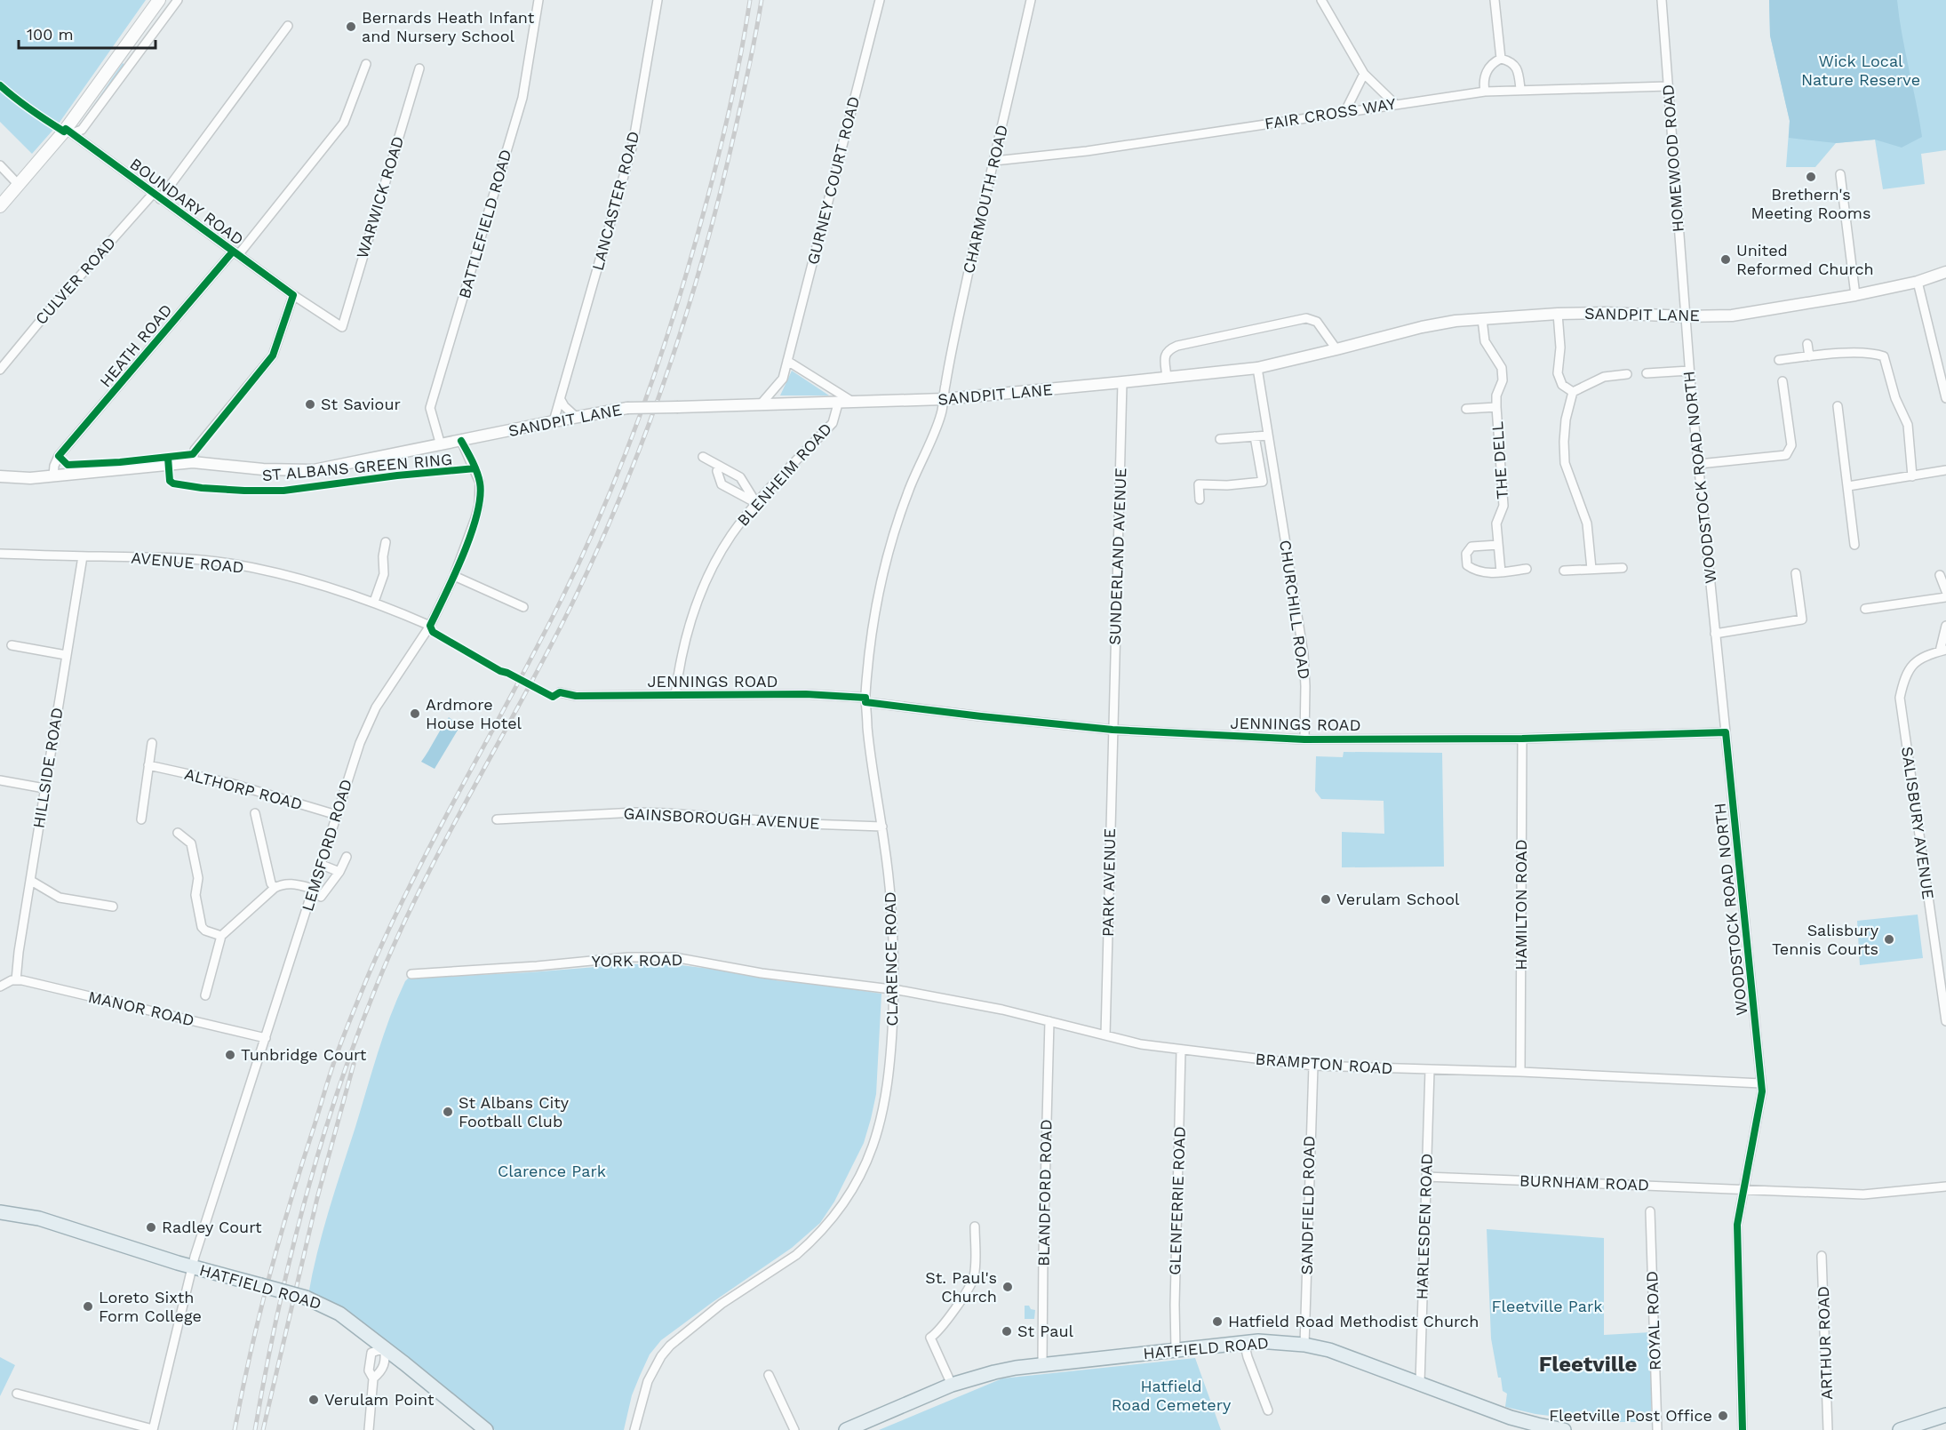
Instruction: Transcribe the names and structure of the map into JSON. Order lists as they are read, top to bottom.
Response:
{
  "streets": {
    "main road": ["HATFIELD ROAD"],
    "street": [
      "FAIR CROSS WAY",
      "HOMEWOOD ROAD",
      "GURNEY COURT ROAD",
      "WARWICK ROAD",
      "CHARMOUTH ROAD",
      "LANCASTER ROAD",
      "BOUNDARY ROAD",
      "BATTLEFIELD ROAD",
      "CULVER ROAD",
      "SANDPIT LANE",
      "HEATH ROAD",
      "THE DELL",
      "BLENHEIM ROAD",
      "WOODSTOCK ROAD NORTH",
      "SUNDERLAND AVENUE",
      "AVENUE ROAD",
      "CHURCHILL ROAD",
      "JENNINGS ROAD",
      "HILLSIDE ROAD",
      "ALTHORP ROAD",
      "GAINSBOROUGH AVENUE",
      "SALISBURY AVENUE",
      "LEMSFORD ROAD",
      "PARK AVENUE",
      "HAMILTON ROAD",
      "CLARENCE ROAD",
      "YORK ROAD",
      "MANOR ROAD",
      "BRAMPTON ROAD",
      "BURNHAM ROAD",
      "BLANDFORD ROAD",
      "GLENFERRIE ROAD",
      "SANDFIELD ROAD",
      "HARLESDEN ROAD",
      "ROYAL ROAD",
      "ARTHUR ROAD"
    ],
    "cycle path": ["ST ALBANS GREEN RING"]
  },
  "crossings": [
    ["FAIR CROSS WAY", "HOMEWOOD ROAD"],
    ["FAIR CROSS WAY", "CHARMOUTH ROAD"],
    ["HOMEWOOD ROAD", "SANDPIT LANE"],
    ["HOMEWOOD ROAD", "WOODSTOCK ROAD NORTH"],
    ["GURNEY COURT ROAD", "SANDPIT LANE"],
    ["WARWICK ROAD", "BOUNDARY ROAD"],
    ["CHARMOUTH ROAD", "SANDPIT LANE"],
    ["CHARMOUTH ROAD", "CLARENCE ROAD"],
    ["LANCASTER ROAD", "SANDPIT LANE"],
    ["BOUNDARY ROAD", "CULVER ROAD"],
    ["BOUNDARY ROAD", "HEATH ROAD"],
    ["BATTLEFIELD ROAD", "SANDPIT LANE"],
    ["SANDPIT LANE", "HEATH ROAD"],
    ["SANDPIT LANE", "THE DELL"],
    ["SANDPIT LANE", "BLENHEIM ROAD"],
    ["SANDPIT LANE", "WOODSTOCK ROAD NORTH"],
    ["SANDPIT LANE", "SUNDERLAND AVENUE"],
    ["SANDPIT LANE", "CHURCHILL ROAD"],
    ["SANDPIT LANE", "LEMSFORD ROAD"],
    ["SANDPIT LANE", "CLARENCE ROAD"],
    ["BLENHEIM ROAD", "JENNINGS ROAD"],
    ["WOODSTOCK ROAD NORTH", "JENNINGS ROAD"],
    ["WOODSTOCK ROAD NORTH", "BRAMPTON ROAD"],
    ["WOODSTOCK ROAD NORTH", "BURNHAM ROAD"],
    ["SUNDERLAND AVENUE", "JENNINGS ROAD"],
    ["SUNDERLAND AVENUE", "PARK AVENUE"],
    ["AVENUE ROAD", "HILLSIDE ROAD"],
    ["AVENUE ROAD", "LEMSFORD ROAD"],
    ["CHURCHILL ROAD", "JENNINGS ROAD"],
    ["JENNINGS ROAD", "PARK AVENUE"],
    ["JENNINGS ROAD", "HAMILTON ROAD"],
    ["JENNINGS ROAD", "CLARENCE ROAD"],
    ["HILLSIDE ROAD", "MANOR ROAD"],
    ["ALTHORP ROAD", "LEMSFORD ROAD"],
    ["GAINSBOROUGH AVENUE", "CLARENCE ROAD"],
    ["LEMSFORD ROAD", "MANOR ROAD"],
    ["LEMSFORD ROAD", "HATFIELD ROAD"],
    ["PARK AVENUE", "BRAMPTON ROAD"],
    ["HAMILTON ROAD", "BRAMPTON ROAD"],
    ["CLARENCE ROAD", "YORK ROAD"],
    ["CLARENCE ROAD", "BRAMPTON ROAD"],
    ["YORK ROAD", "BRAMPTON ROAD"],
    ["BRAMPTON ROAD", "BLANDFORD ROAD"],
    ["BRAMPTON ROAD", "GLENFERRIE ROAD"],
    ["BRAMPTON ROAD", "SANDFIELD ROAD"],
    ["BRAMPTON ROAD", "HARLESDEN ROAD"],
    ["BURNHAM ROAD", "HARLESDEN ROAD"],
    ["BLANDFORD ROAD", "HATFIELD ROAD"],
    ["GLENFERRIE ROAD", "HATFIELD ROAD"],
    ["SANDFIELD ROAD", "HATFIELD ROAD"],
    ["HARLESDEN ROAD", "HATFIELD ROAD"]
  ],
  "districts": ["Fleetville"],
  "parks": [
    "Wick Local Nature Reserve",
    "Clarence Park",
    "Fleetville Park",
    "Hatfield Road Cemetery"
  ],
  "places": [
    "Bernards Heath Infant and Nursery School",
    "Brethern's Meeting Rooms",
    "United Reformed Church",
    "St Saviour",
    "Ardmore House Hotel",
    "Verulam School",
    "Salisbury Tennis Courts",
    "Tunbridge Court",
    "St Albans City Football Club",
    "Radley Court",
    "St. Paul's Church",
    "Loreto Sixth Form College",
    "Hatfield Road Methodist Church",
    "St Paul",
    "Verulam Point",
    "Fleetville Post Office"
  ],
  "scale_bar": "100 m"
}
